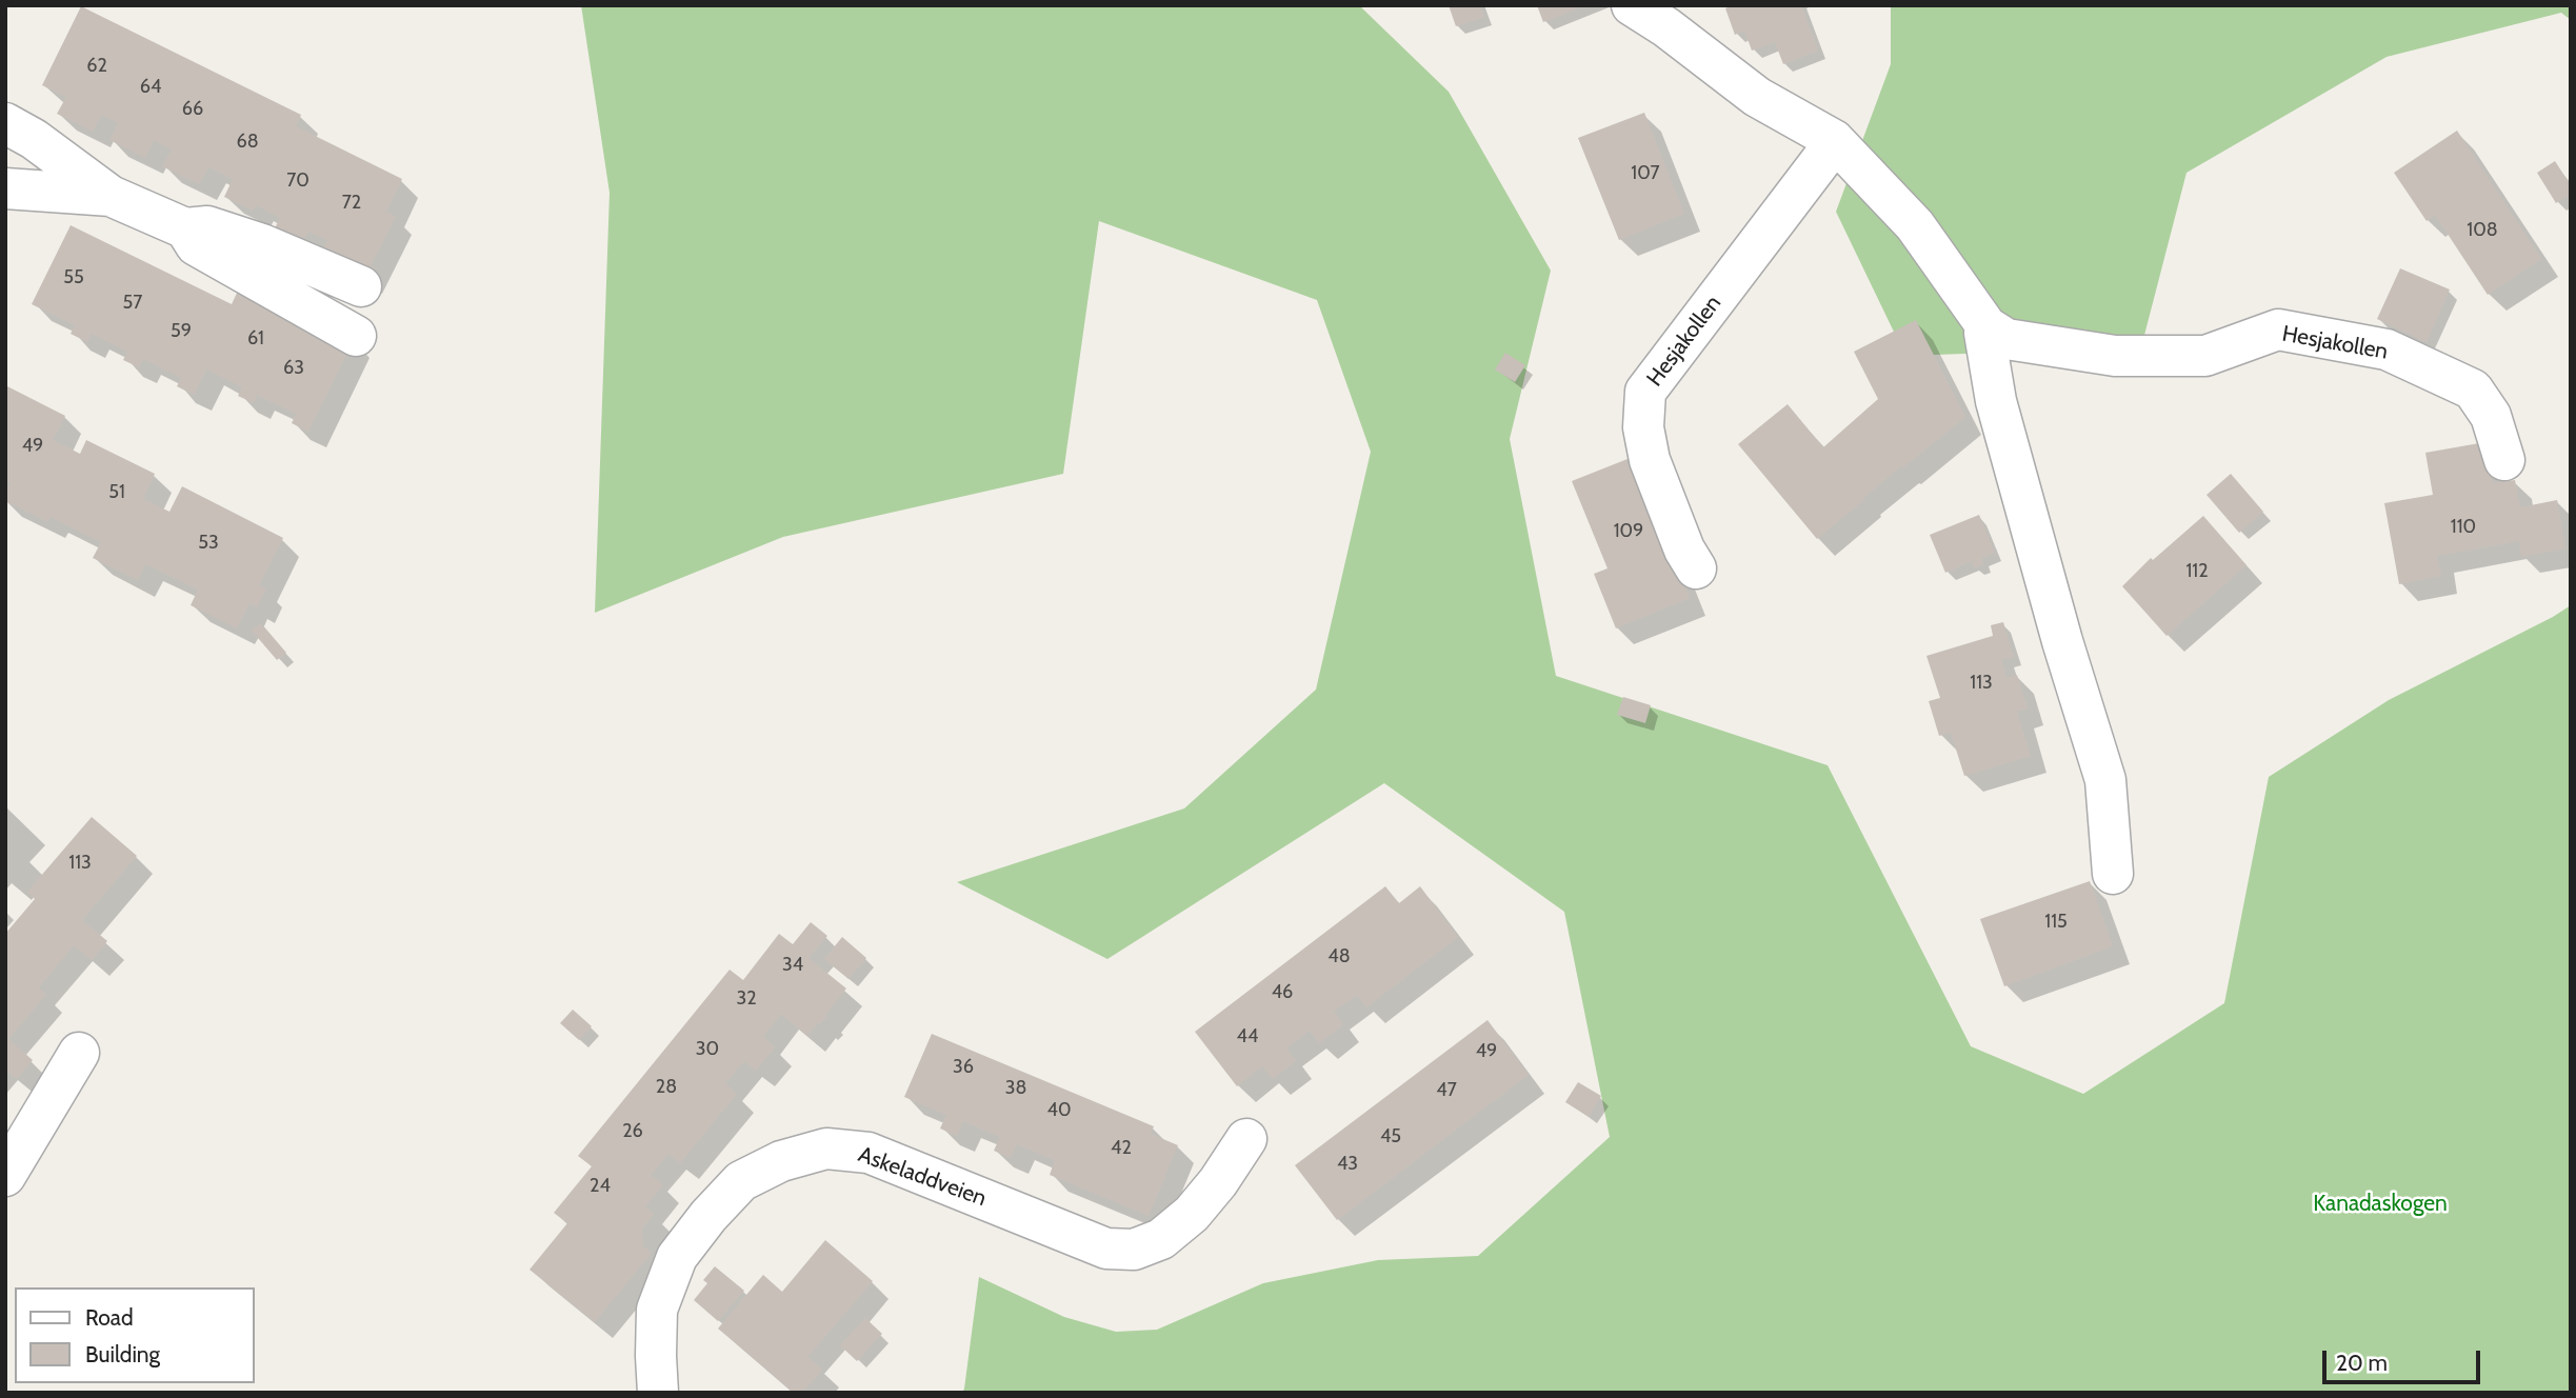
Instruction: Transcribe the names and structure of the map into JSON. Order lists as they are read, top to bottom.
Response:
{
  "streets": {
    "street": ["Hesjakollen", "Askeladdveien"]
  },
  "parks": ["Kanadaskogen"],
  "house_numbers": [
    "62",
    "64",
    "66",
    "68",
    "107",
    "70",
    "72",
    "108",
    "55",
    "57",
    "59",
    "61",
    "63",
    "49",
    "51",
    "110",
    "109",
    "53",
    "112",
    "113",
    "113",
    "115",
    "48",
    "34",
    "46",
    "32",
    "44",
    "30",
    "49",
    "36",
    "28",
    "38",
    "47",
    "40",
    "26",
    "45",
    "42",
    "43",
    "24"
  ],
  "legend": ["Road", "Building"],
  "scale_bar": "20 m"
}
